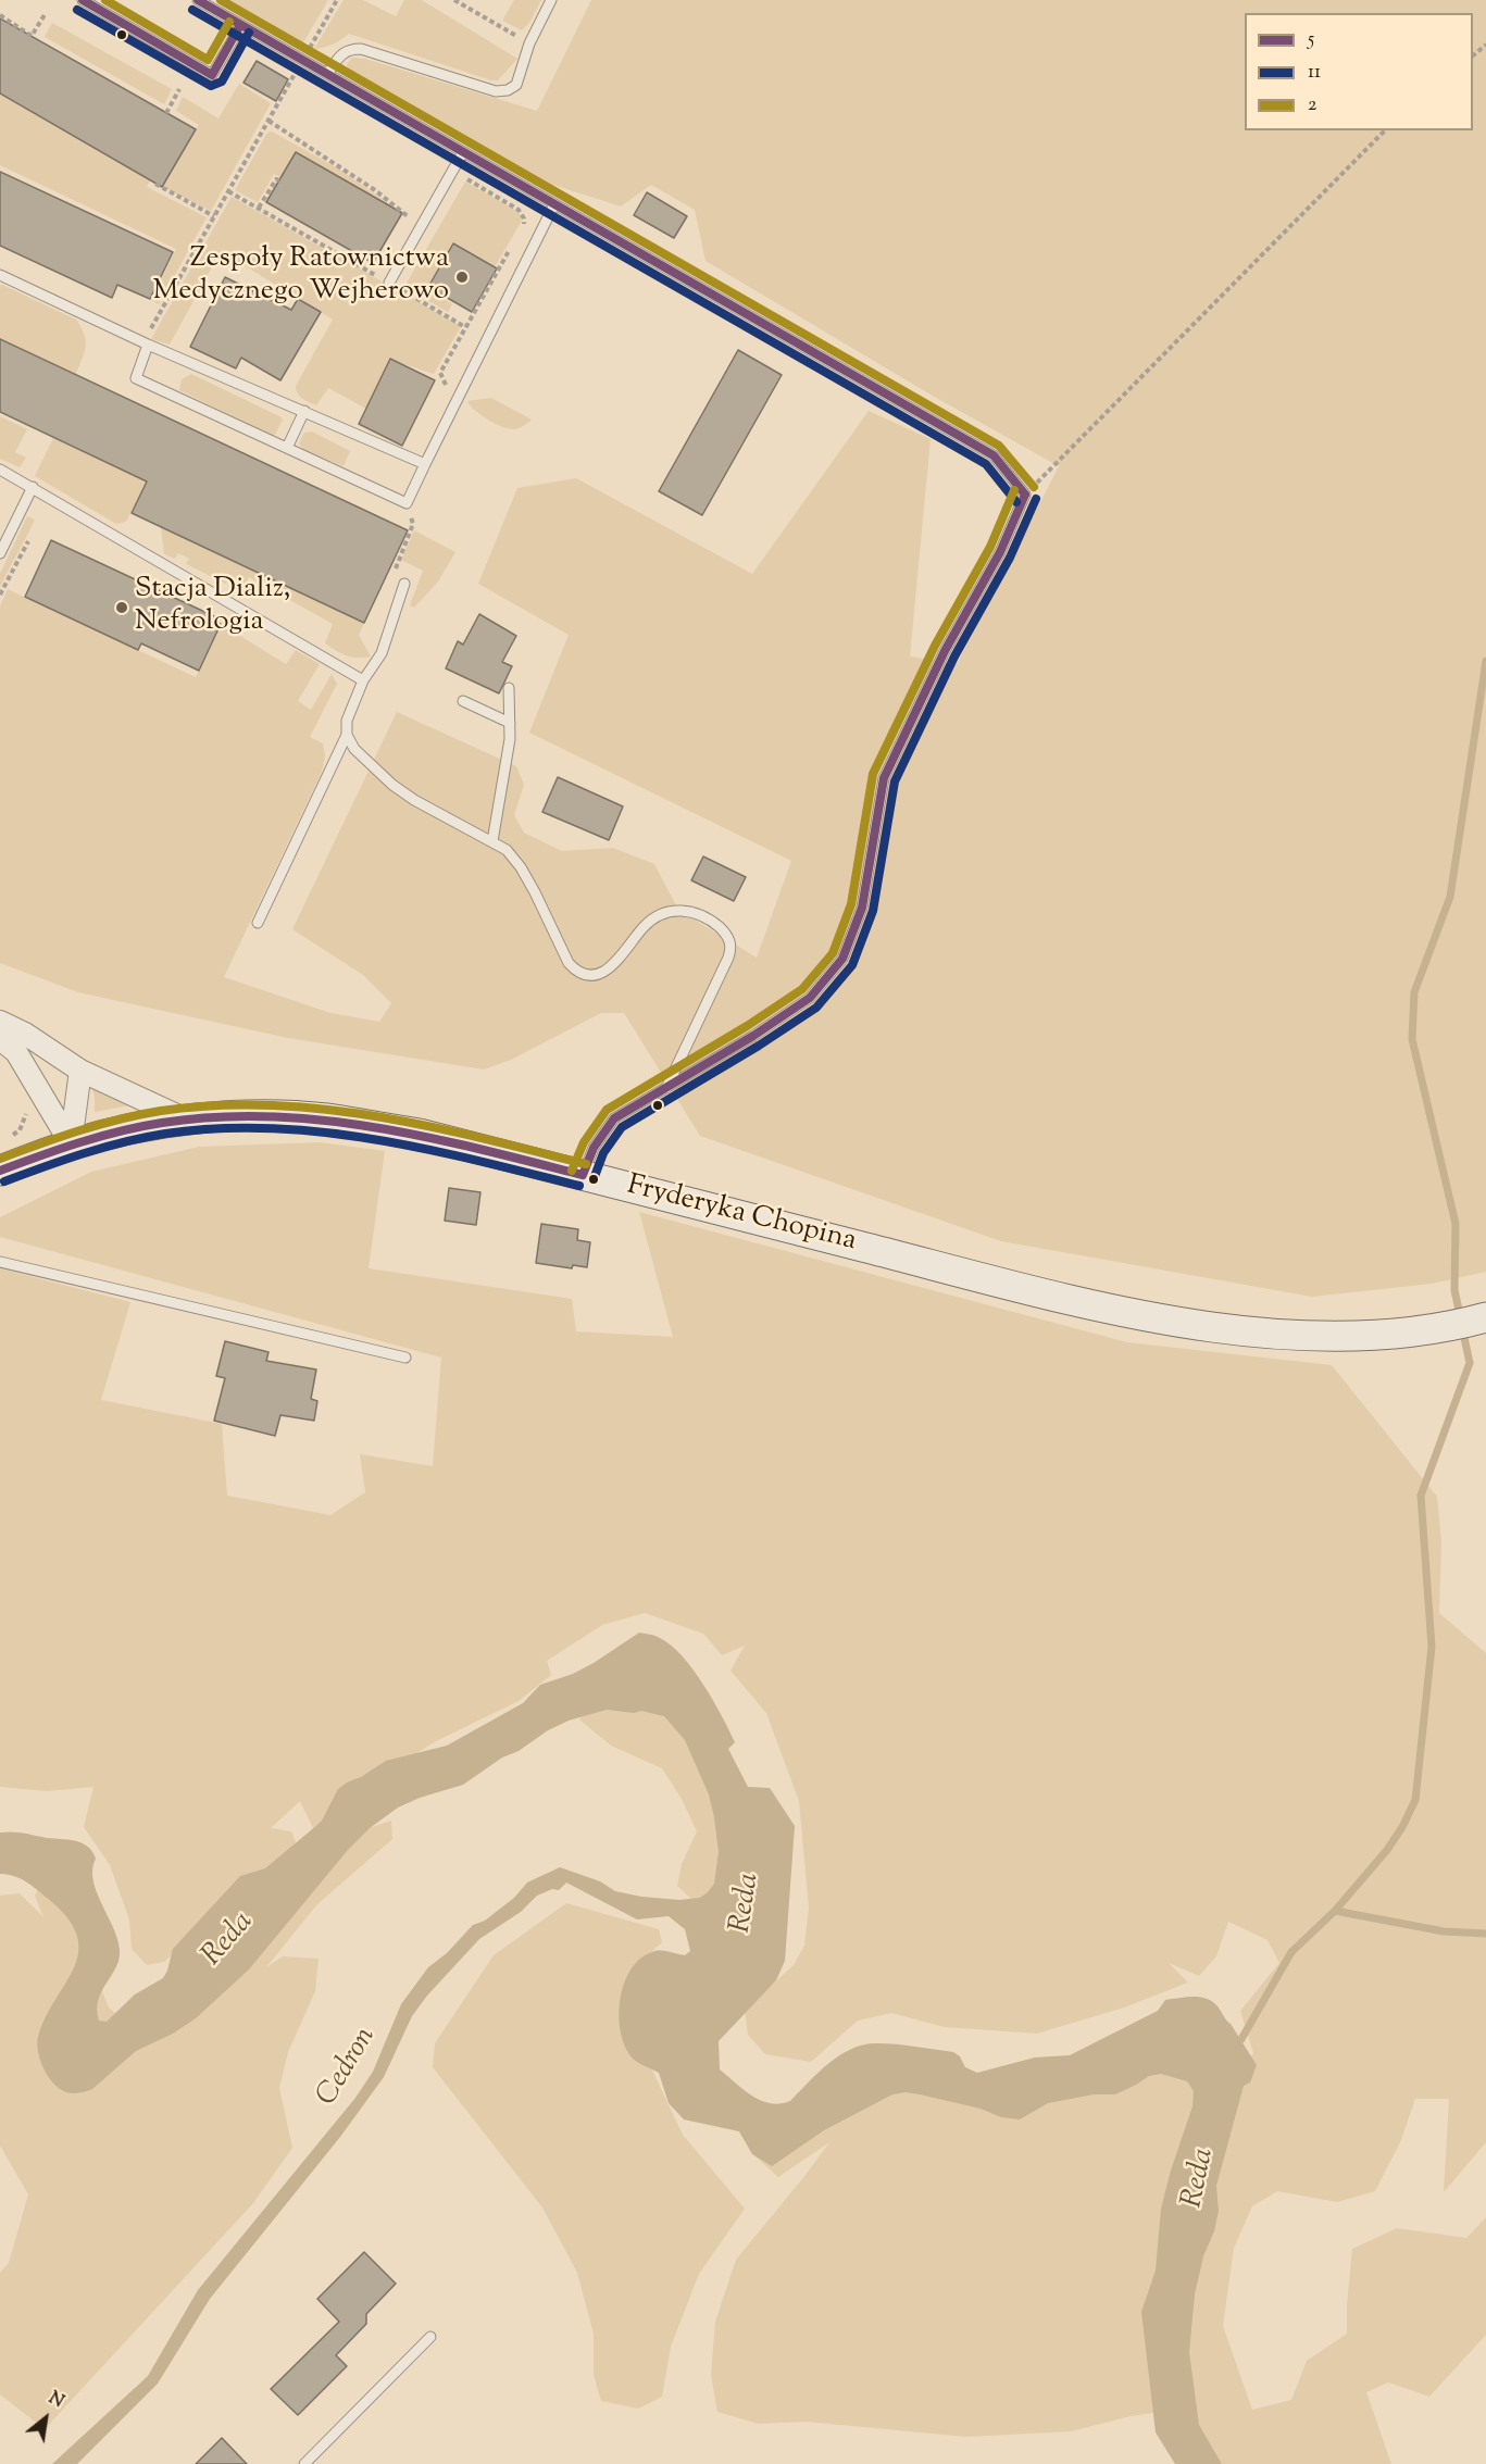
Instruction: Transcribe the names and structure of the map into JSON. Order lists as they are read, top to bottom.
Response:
{
  "streets": {
    "street": ["Fryderyka Chopina"]
  },
  "water": ["Reda", "Cedron"],
  "places": ["Zespoły Ratownictwa Medycznego Wejherowo", "Stacja Dializ, Nefrologia"],
  "lines": ["transit line 5", "transit line 2", "transit line 11"],
  "legend": ["5", "11", "2"],
  "north": "top right"
}
